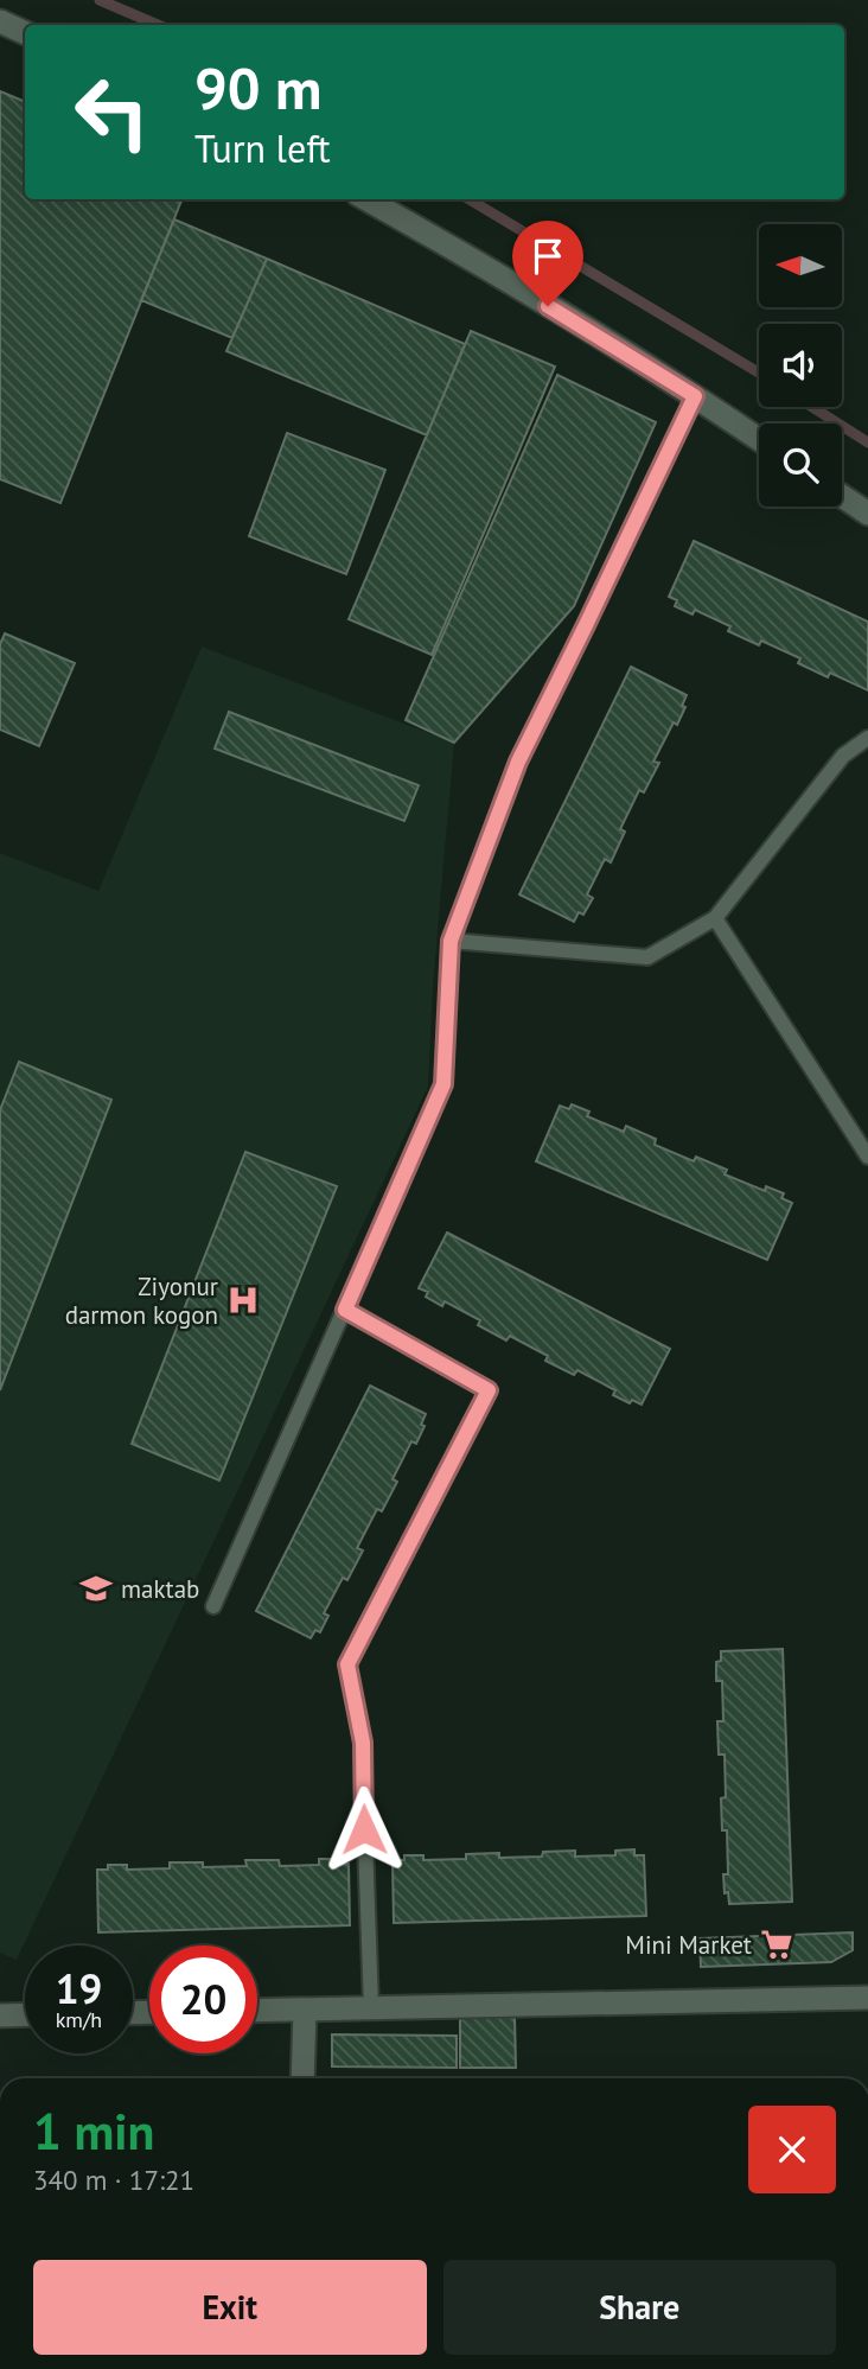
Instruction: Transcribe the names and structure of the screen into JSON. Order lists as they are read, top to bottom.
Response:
{
  "places": {
    "hospital": ["Ziyonur darmon kogon"],
    "school or university": ["maktab"],
    "supermarket": ["Mini Market"]
  },
  "north": "left",
  "page": {
    "turn": ["90 m", "Turn left"],
    "speed": "19 km/h",
    "limit": "20",
    "heading": ["1 min", "340 m · 17:21"],
    "buttons": ["Exit", "Share"]
  }
}
